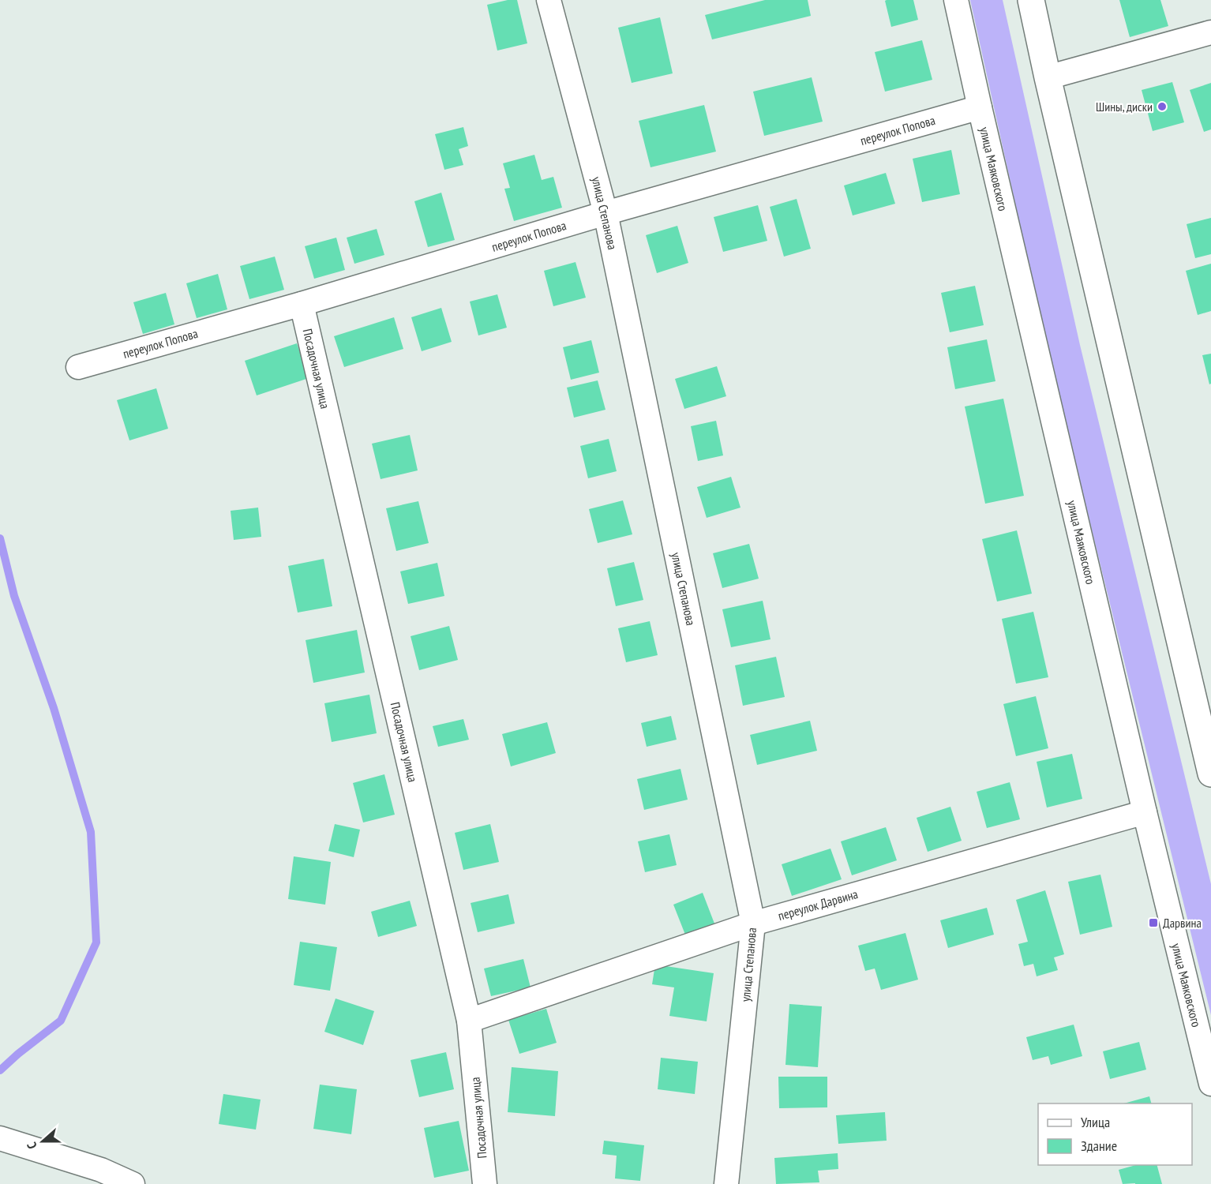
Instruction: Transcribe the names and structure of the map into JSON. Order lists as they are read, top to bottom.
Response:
{
  "streets": {
    "street": [
      "переулок Попова",
      "улица Маяковского",
      "улица Степанова",
      "Посадочная улица",
      "переулок Дарвина"
    ]
  },
  "crossings": [
    ["переулок Попова", "улица Маяковского"],
    ["переулок Попова", "улица Степанова"],
    ["переулок Попова", "Посадочная улица"],
    ["улица Маяковского", "переулок Дарвина"],
    ["улица Степанова", "переулок Дарвина"],
    ["Посадочная улица", "переулок Дарвина"]
  ],
  "places": {
    "other": ["Шины, диски"],
    "transit": ["Дарвина"]
  },
  "legend": ["Улица", "Здание"],
  "north": "left"
}
